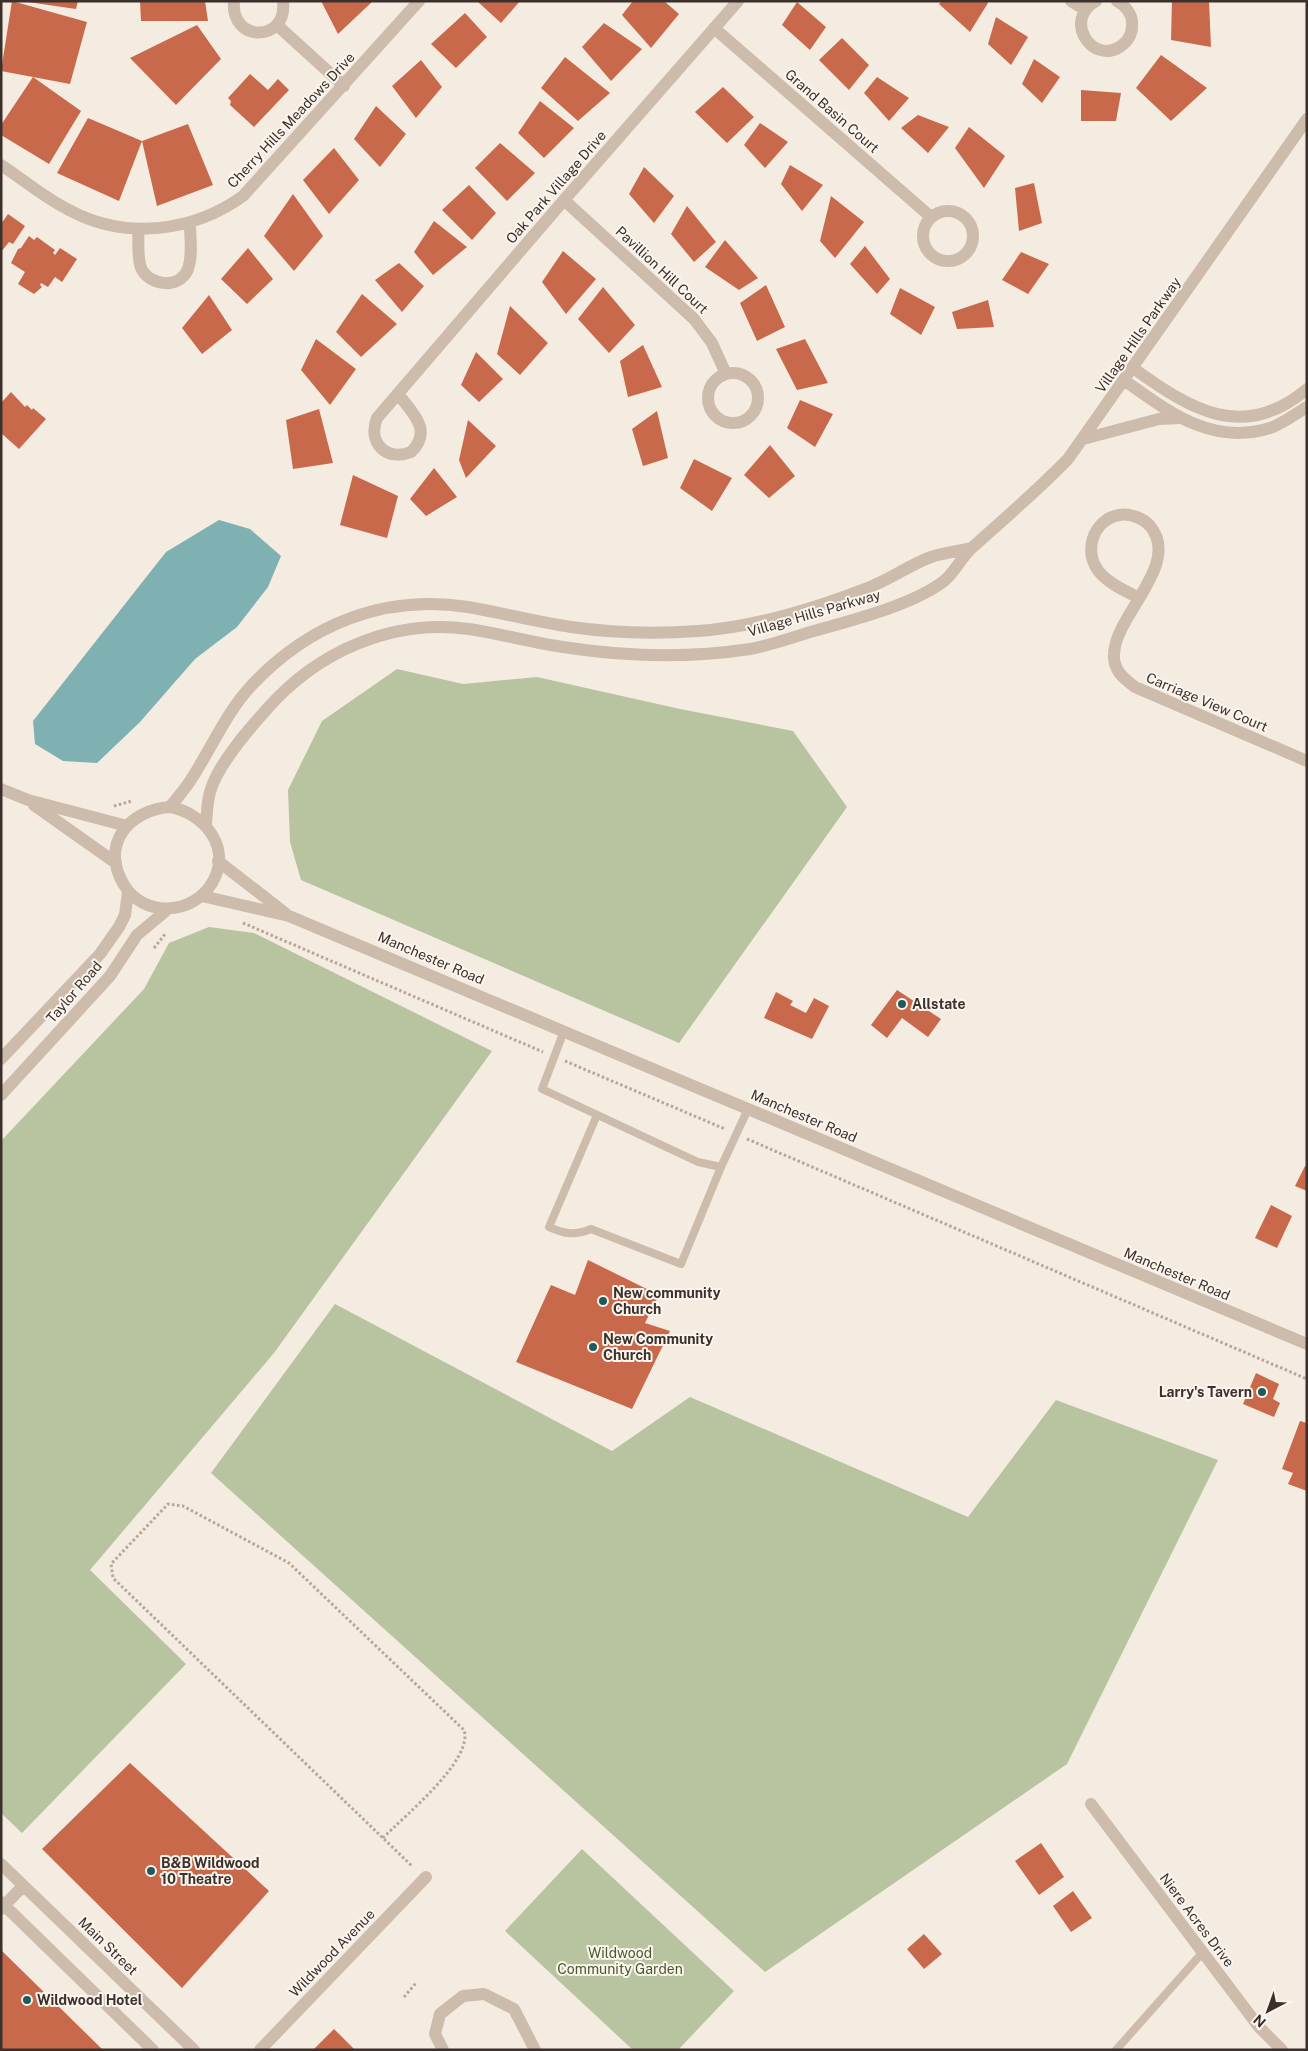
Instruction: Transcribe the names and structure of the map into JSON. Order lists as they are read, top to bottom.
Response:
{
  "streets": {
    "street": [
      "Grand Basin Court",
      "Cherry Hills Meadows Drive",
      "Oak Park Village Drive",
      "Pavillion Hill Court",
      "Village Hills Parkway",
      "Carriage View Court",
      "Manchester Road",
      "Taylor Road",
      "Niere Acres Drive",
      "Main Street",
      "Wildwood Avenue"
    ]
  },
  "crossings": [
    ["Grand Basin Court", "Oak Park Village Drive"],
    ["Oak Park Village Drive", "Pavillion Hill Court"],
    ["Village Hills Parkway", "Manchester Road"],
    ["Village Hills Parkway", "Taylor Road"],
    ["Manchester Road", "Taylor Road"]
  ],
  "parks": ["Wildwood Community Garden"],
  "places": [
    "Allstate",
    "New community Church",
    "New Community Church",
    "Larry's Tavern",
    "B&B Wildwood 10 Theatre",
    "Wildwood Hotel"
  ],
  "north": "bottom left"
}
